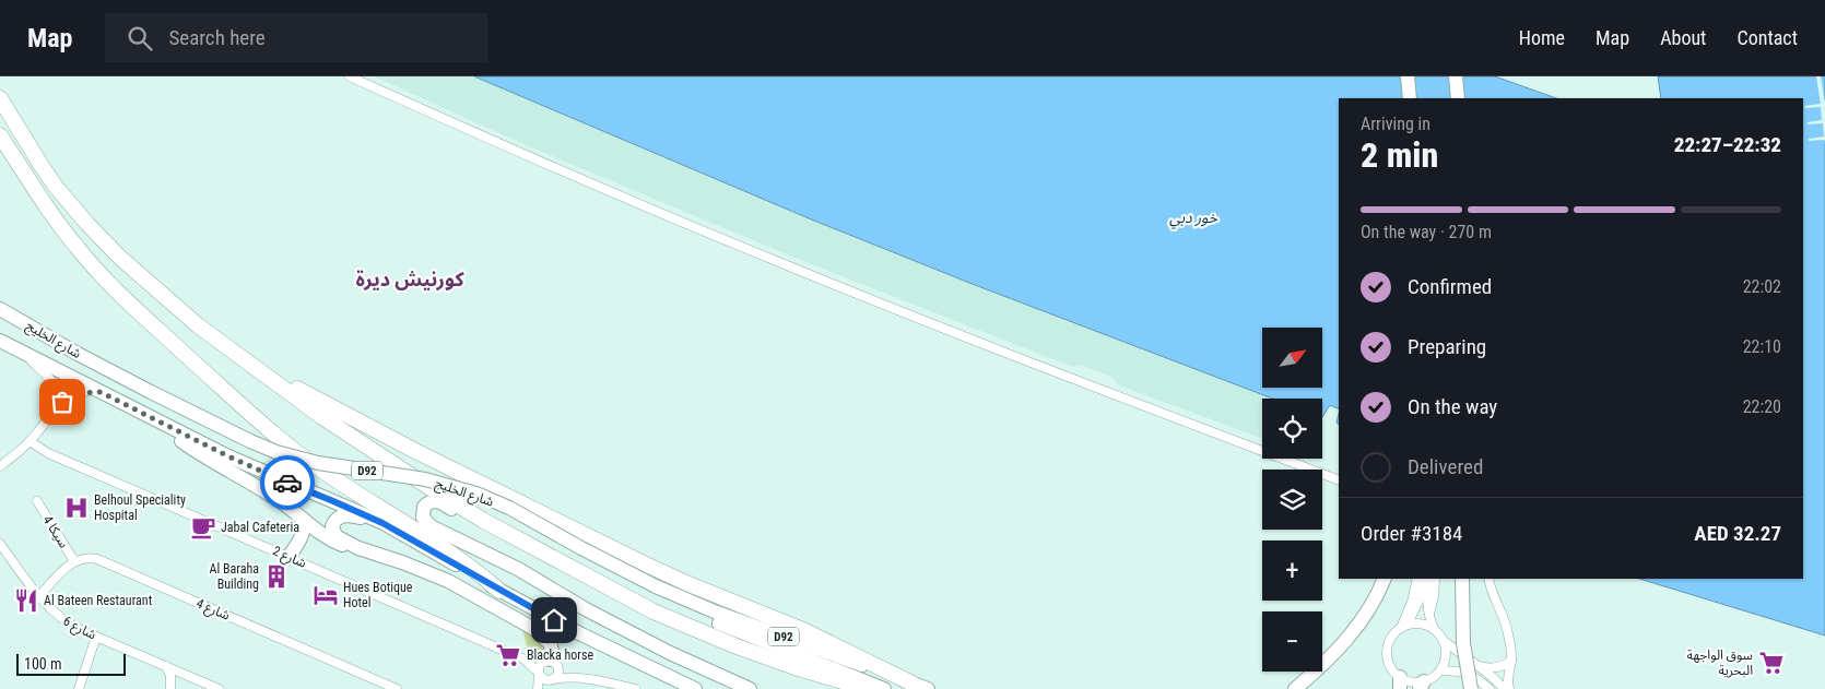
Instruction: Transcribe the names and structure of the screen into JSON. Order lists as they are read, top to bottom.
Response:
{
  "streets": {
    "main road": ["شارع الخليج", "D92"],
    "street": [
      "4 سيكا",
      "شارع 2",
      "شارع 4",
      "شارع 6"
    ]
  },
  "crossings": [
    ["4 سيكا", "شارع 4"]
  ],
  "districts": ["كورنيش ديرة"],
  "water": ["خور دبي"],
  "places": {
    "hospital": ["Belhoul Speciality Hospital"],
    "cafe": ["Jabal Cafeteria"],
    "building": ["Al Baraha Building"],
    "hotel": ["Hues Botique Hotel"],
    "restaurant": ["Al Bateen Restaurant"],
    "supermarket": ["Blacka horse", "سوق الواجهة البحرية"]
  },
  "scale_bar": "100 m",
  "north": "top right",
  "page": {
    "header": "Map",
    "search": "Search here",
    "nav": [
      "Home",
      "Map",
      "About",
      "Contact"
    ],
    "heading": ["2 min", "Arriving in", "22:27–22:32"],
    "panel": ["Order #3184", "AED 32.27"],
    "bar": "On the way · 270 m",
    "list": [
      ["Confirmed", "22:02"],
      ["Preparing", "22:10"],
      ["On the way", "22:20"],
      "Delivered"
    ],
    "map_buttons": ["+", "−"],
    "scale": "100 m"
  }
}
